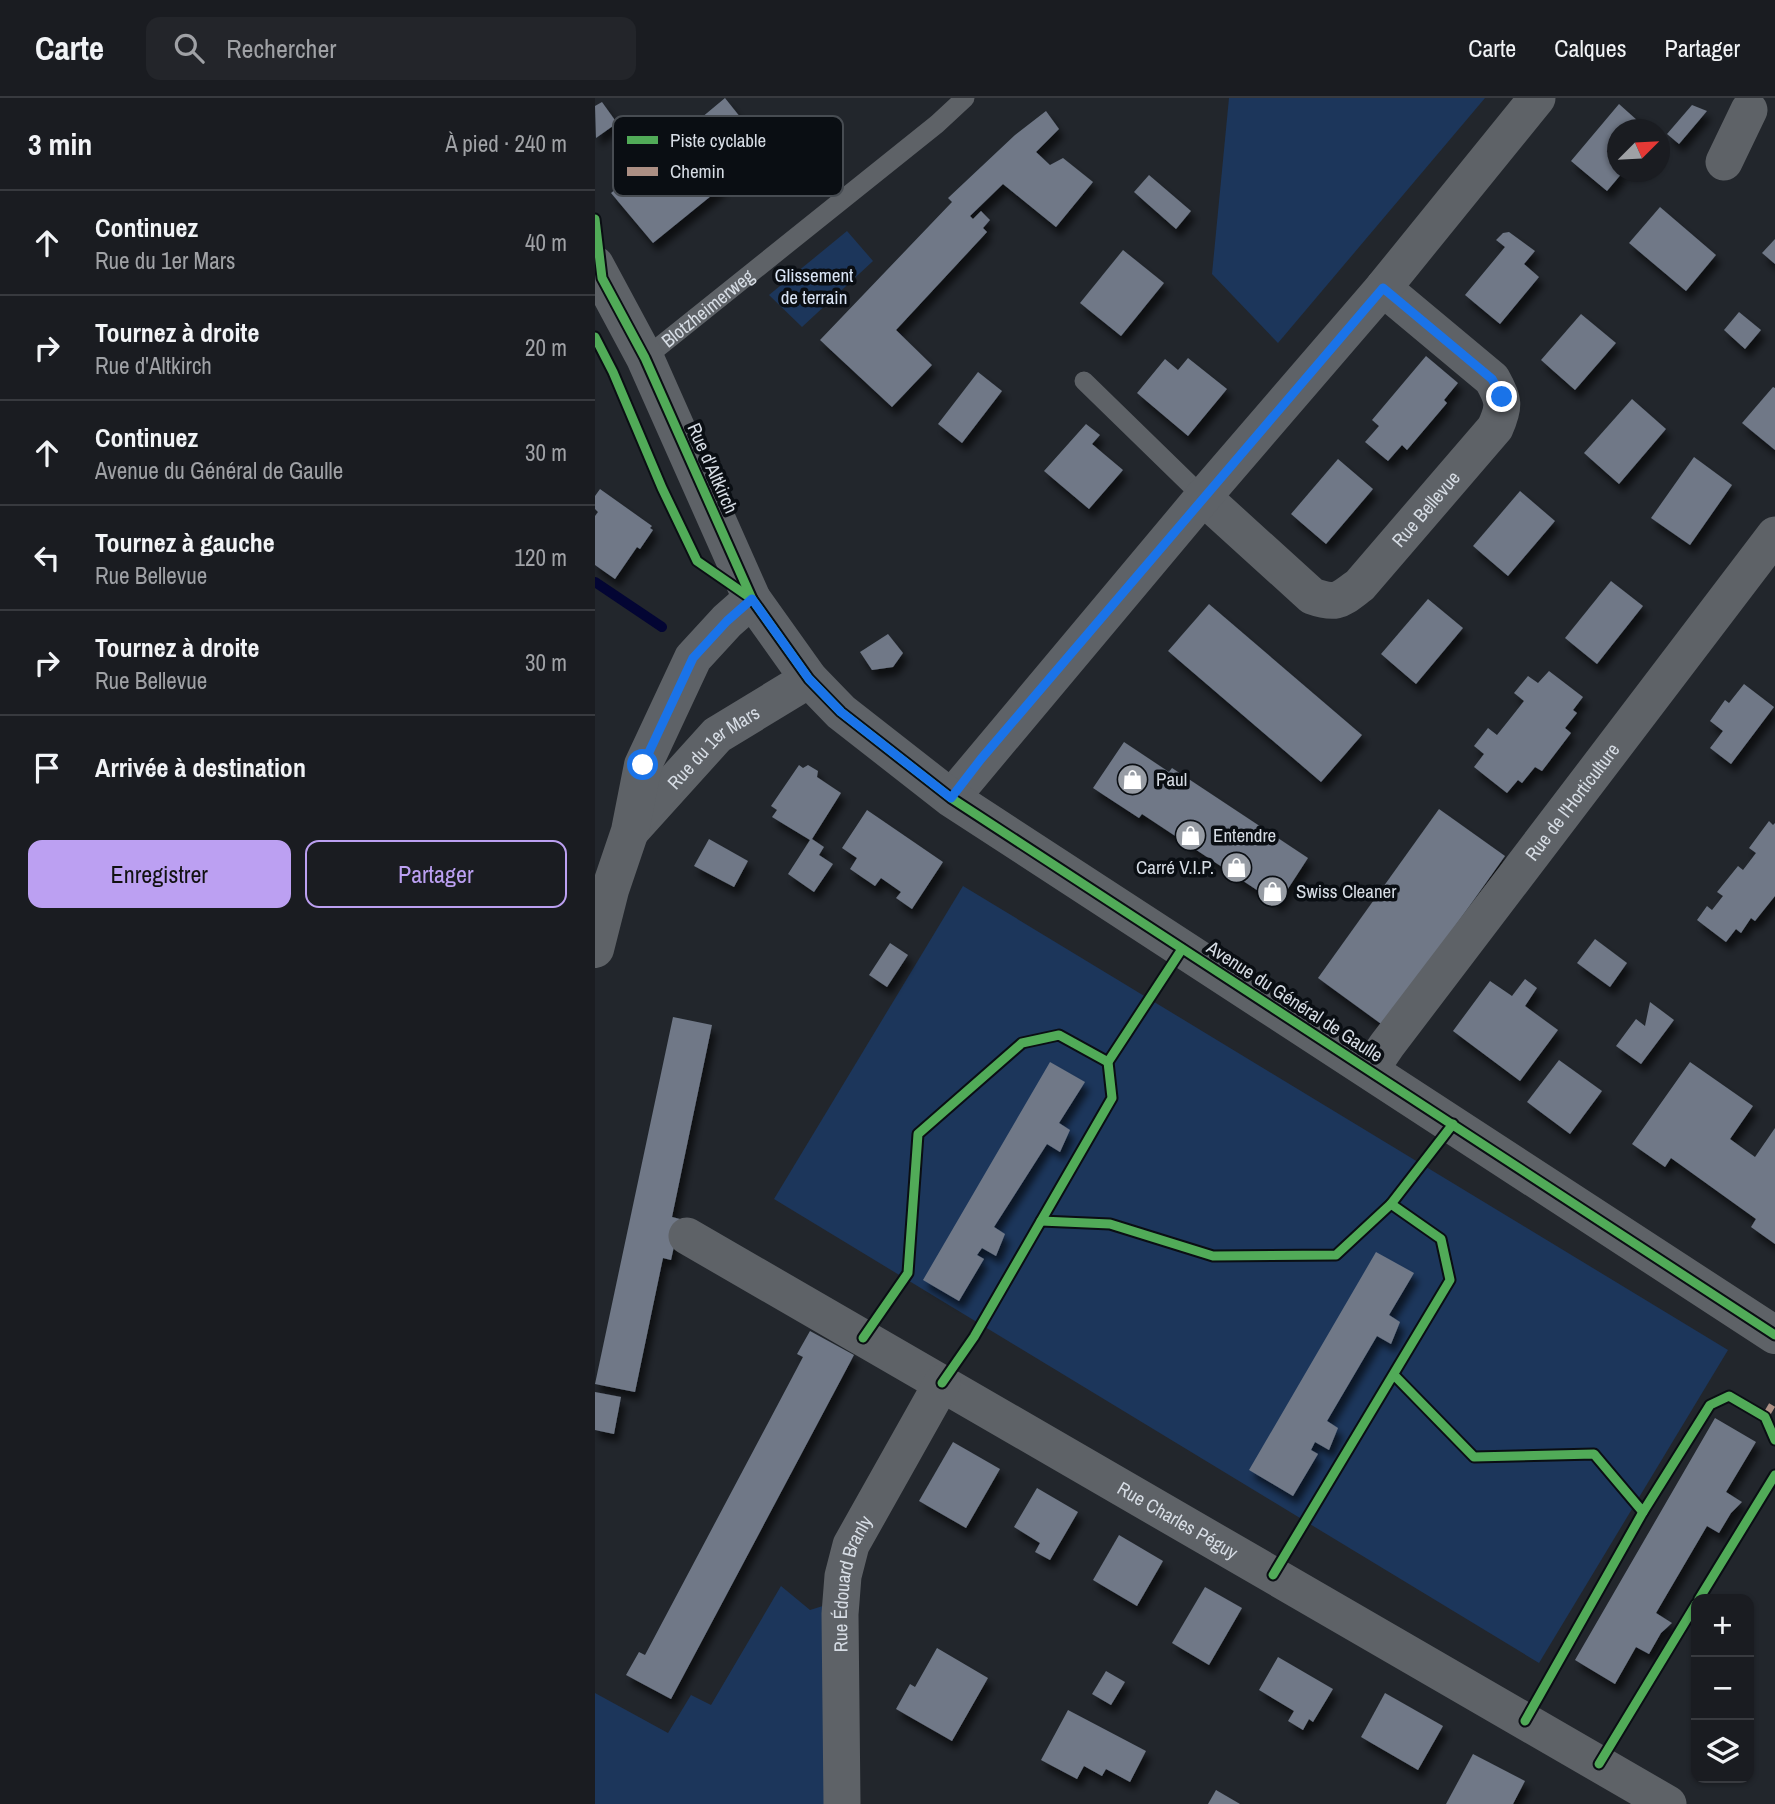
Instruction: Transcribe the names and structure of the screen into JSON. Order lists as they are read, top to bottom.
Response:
{
  "streets": {
    "main road": ["Rue d'Altkirch", "Rue du 1er Mars", "Avenue du Général de Gaulle"],
    "street": [
      "Rue Bellevue",
      "Rue de l'Horticulture",
      "Rue Charles Péguy",
      "Rue Édouard Branly"
    ],
    "lane": ["Blotzheimerweg"]
  },
  "crossings": [
    ["Blotzheimerweg", "Rue d'Altkirch"],
    ["Rue d'Altkirch", "Rue du 1er Mars"],
    ["Rue d'Altkirch", "Avenue du Général de Gaulle"],
    ["Rue du 1er Mars", "Avenue du Général de Gaulle"],
    ["Rue de l'Horticulture", "Avenue du Général de Gaulle"],
    ["Rue Charles Péguy", "Rue Édouard Branly"]
  ],
  "parks": ["Glissement de terrain"],
  "places": {
    "shop": [
      "Paul",
      "Entendre",
      "Carré V.I.P.",
      "Swiss Cleaner"
    ]
  },
  "legend": ["Piste cyclable", "Chemin"],
  "north": "top right",
  "page": {
    "header": "Carte",
    "search": "Rechercher",
    "nav": ["Carte", "Calques", "Partager"],
    "heading": ["3 min", "À pied · 240 m"],
    "list": [
      ["Continuez", "Rue du 1er Mars", "40 m"],
      ["Tournez à droite", "Rue d'Altkirch", "20 m"],
      ["Continuez", "Avenue du Général de Gaulle", "30 m"],
      ["Tournez à gauche", "Rue Bellevue", "120 m"],
      ["Tournez à droite", "Rue Bellevue", "30 m"],
      "Arrivée à destination"
    ],
    "buttons": ["Enregistrer", "Partager"],
    "map_buttons": ["+", "−"]
  }
}
